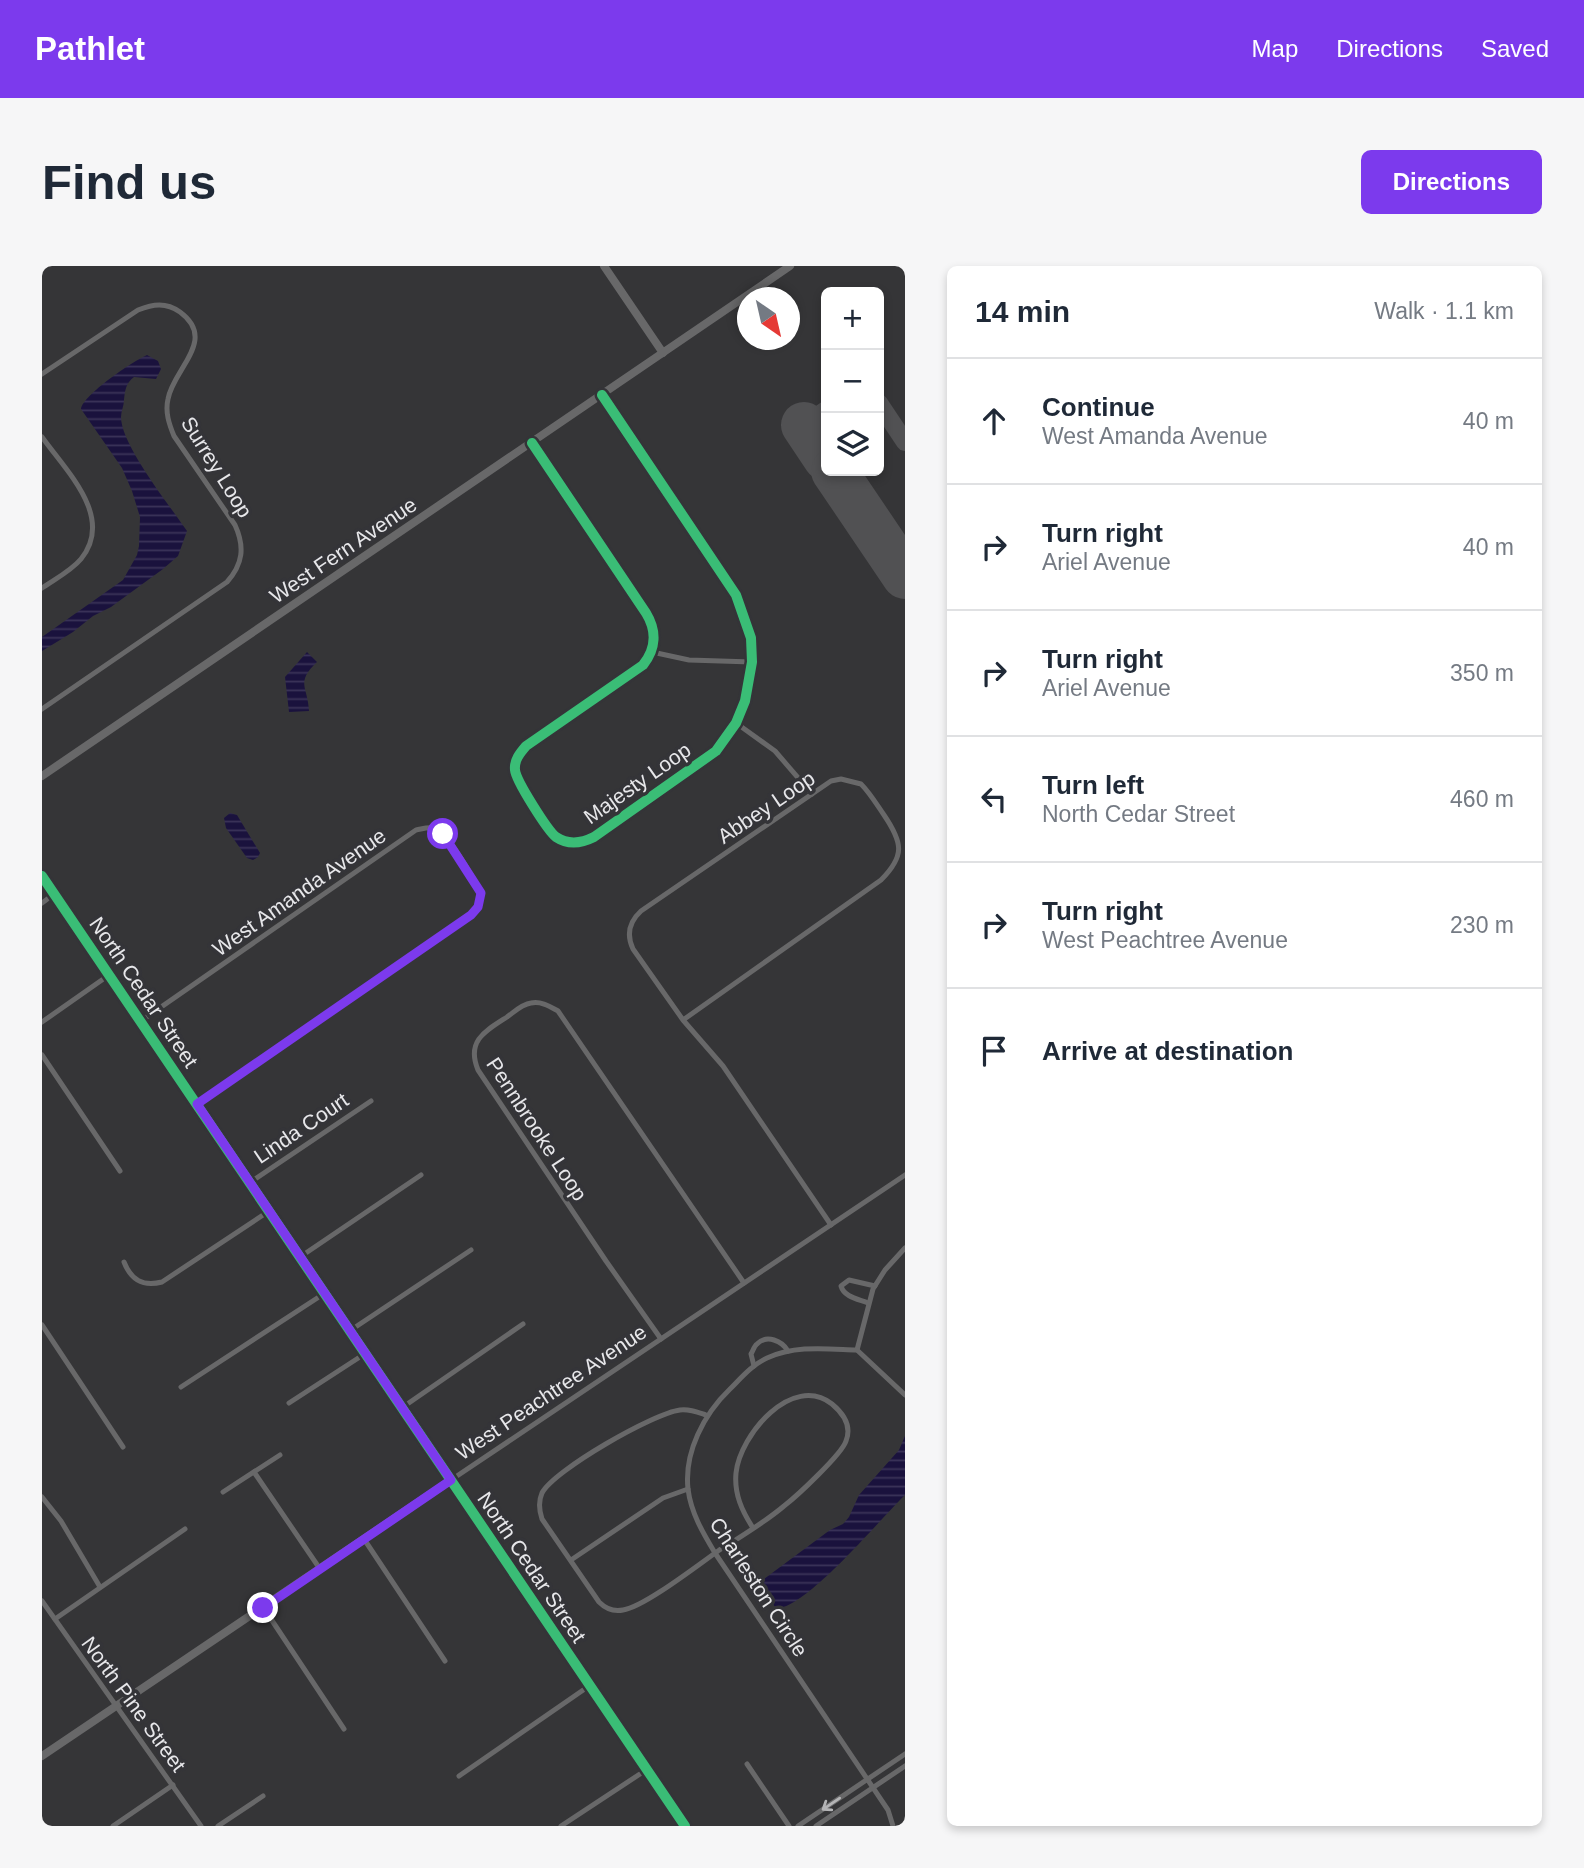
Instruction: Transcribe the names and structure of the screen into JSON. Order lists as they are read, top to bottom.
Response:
{
  "streets": {
    "street": [
      "Surrey Loop",
      "West Fern Avenue",
      "Majesty Loop",
      "Abbey Loop",
      "West Amanda Avenue",
      "North Cedar Street",
      "Linda Court",
      "Pennbrooke Loop",
      "West Peachtree Avenue",
      "Charleston Circle",
      "North Pine Street"
    ]
  },
  "crossings": [
    ["West Fern Avenue", "Majesty Loop"],
    ["Abbey Loop", "West Peachtree Avenue"],
    ["West Amanda Avenue", "North Cedar Street"],
    ["North Cedar Street", "Linda Court"],
    ["North Cedar Street", "West Peachtree Avenue"],
    ["Pennbrooke Loop", "West Peachtree Avenue"],
    ["West Peachtree Avenue", "North Pine Street"]
  ],
  "north": "bottom right",
  "page": {
    "header": "Pathlet",
    "nav": ["Map", "Directions", "Saved"],
    "buttons": "Directions",
    "title": "Find us",
    "heading": ["14 min", "Walk · 1.1 km"],
    "map_buttons": ["+", "−"],
    "list": [
      ["Continue", "West Amanda Avenue", "40 m"],
      ["Turn right", "Ariel Avenue", "40 m"],
      ["Turn right", "Ariel Avenue", "350 m"],
      ["Turn left", "North Cedar Street", "460 m"],
      ["Turn right", "West Peachtree Avenue", "230 m"],
      "Arrive at destination"
    ]
  }
}
